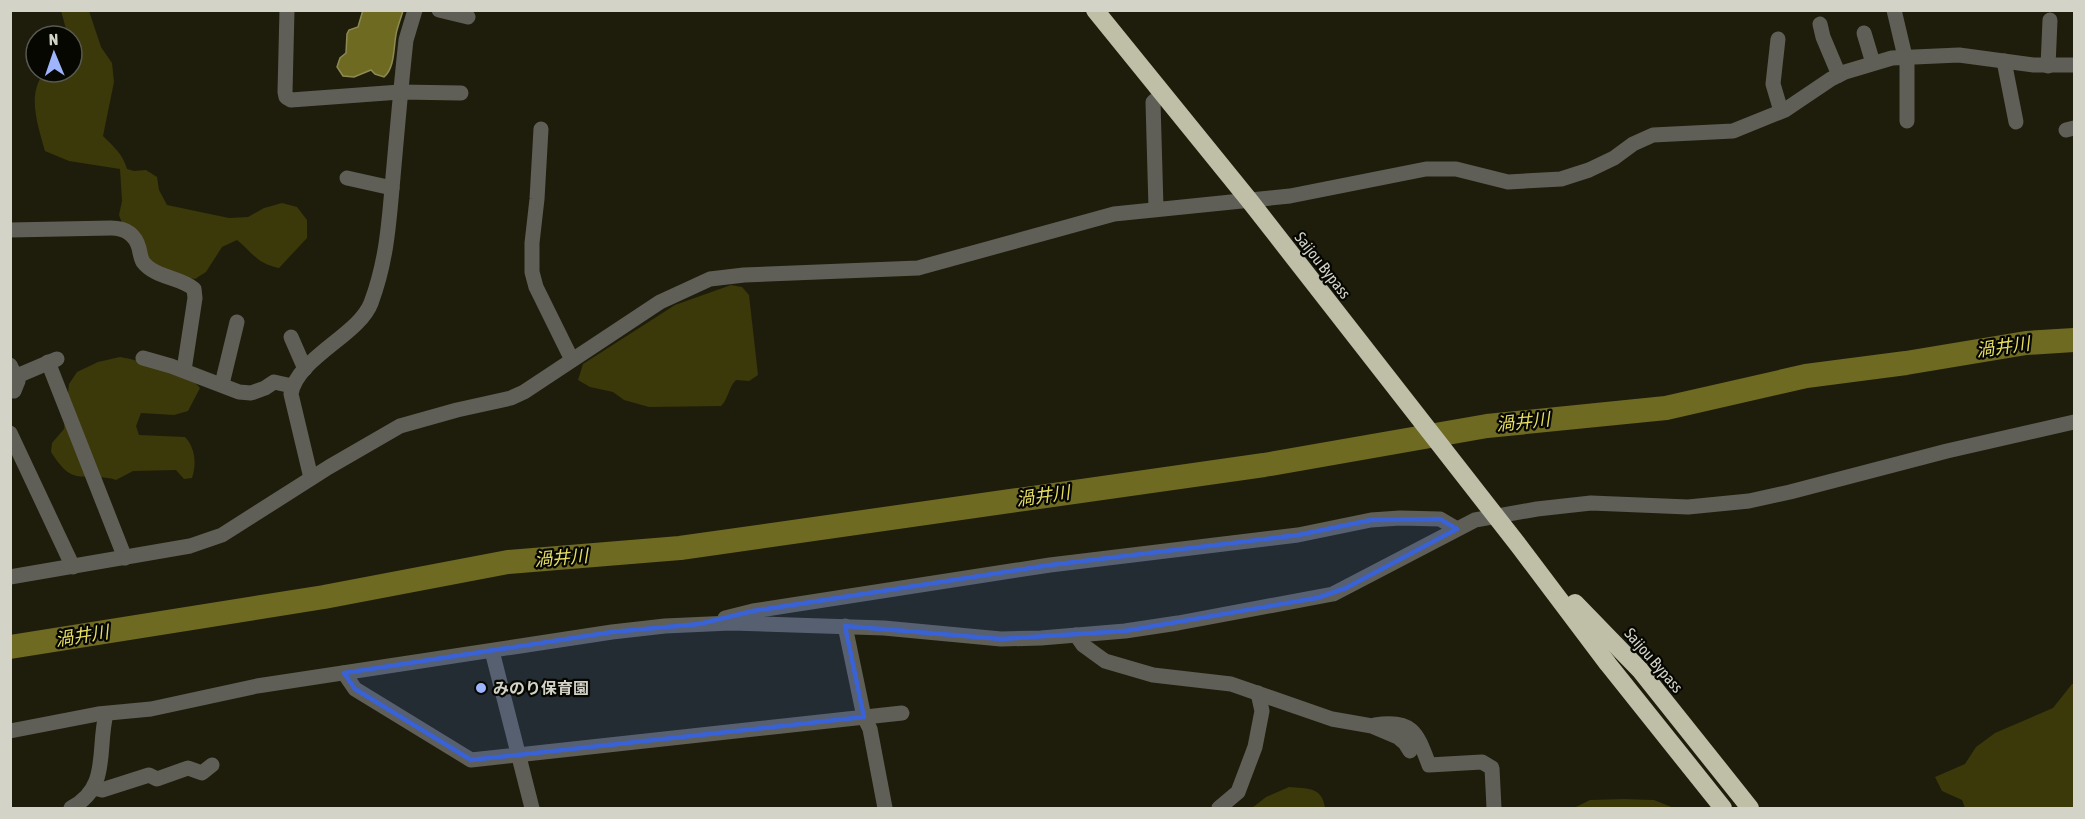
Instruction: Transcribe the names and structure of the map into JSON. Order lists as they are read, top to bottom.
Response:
{
  "streets": {
    "highway": ["Saijou Bypass"]
  },
  "water": ["渦井川"],
  "places": ["みのり保育園"],
  "north": "top"
}
